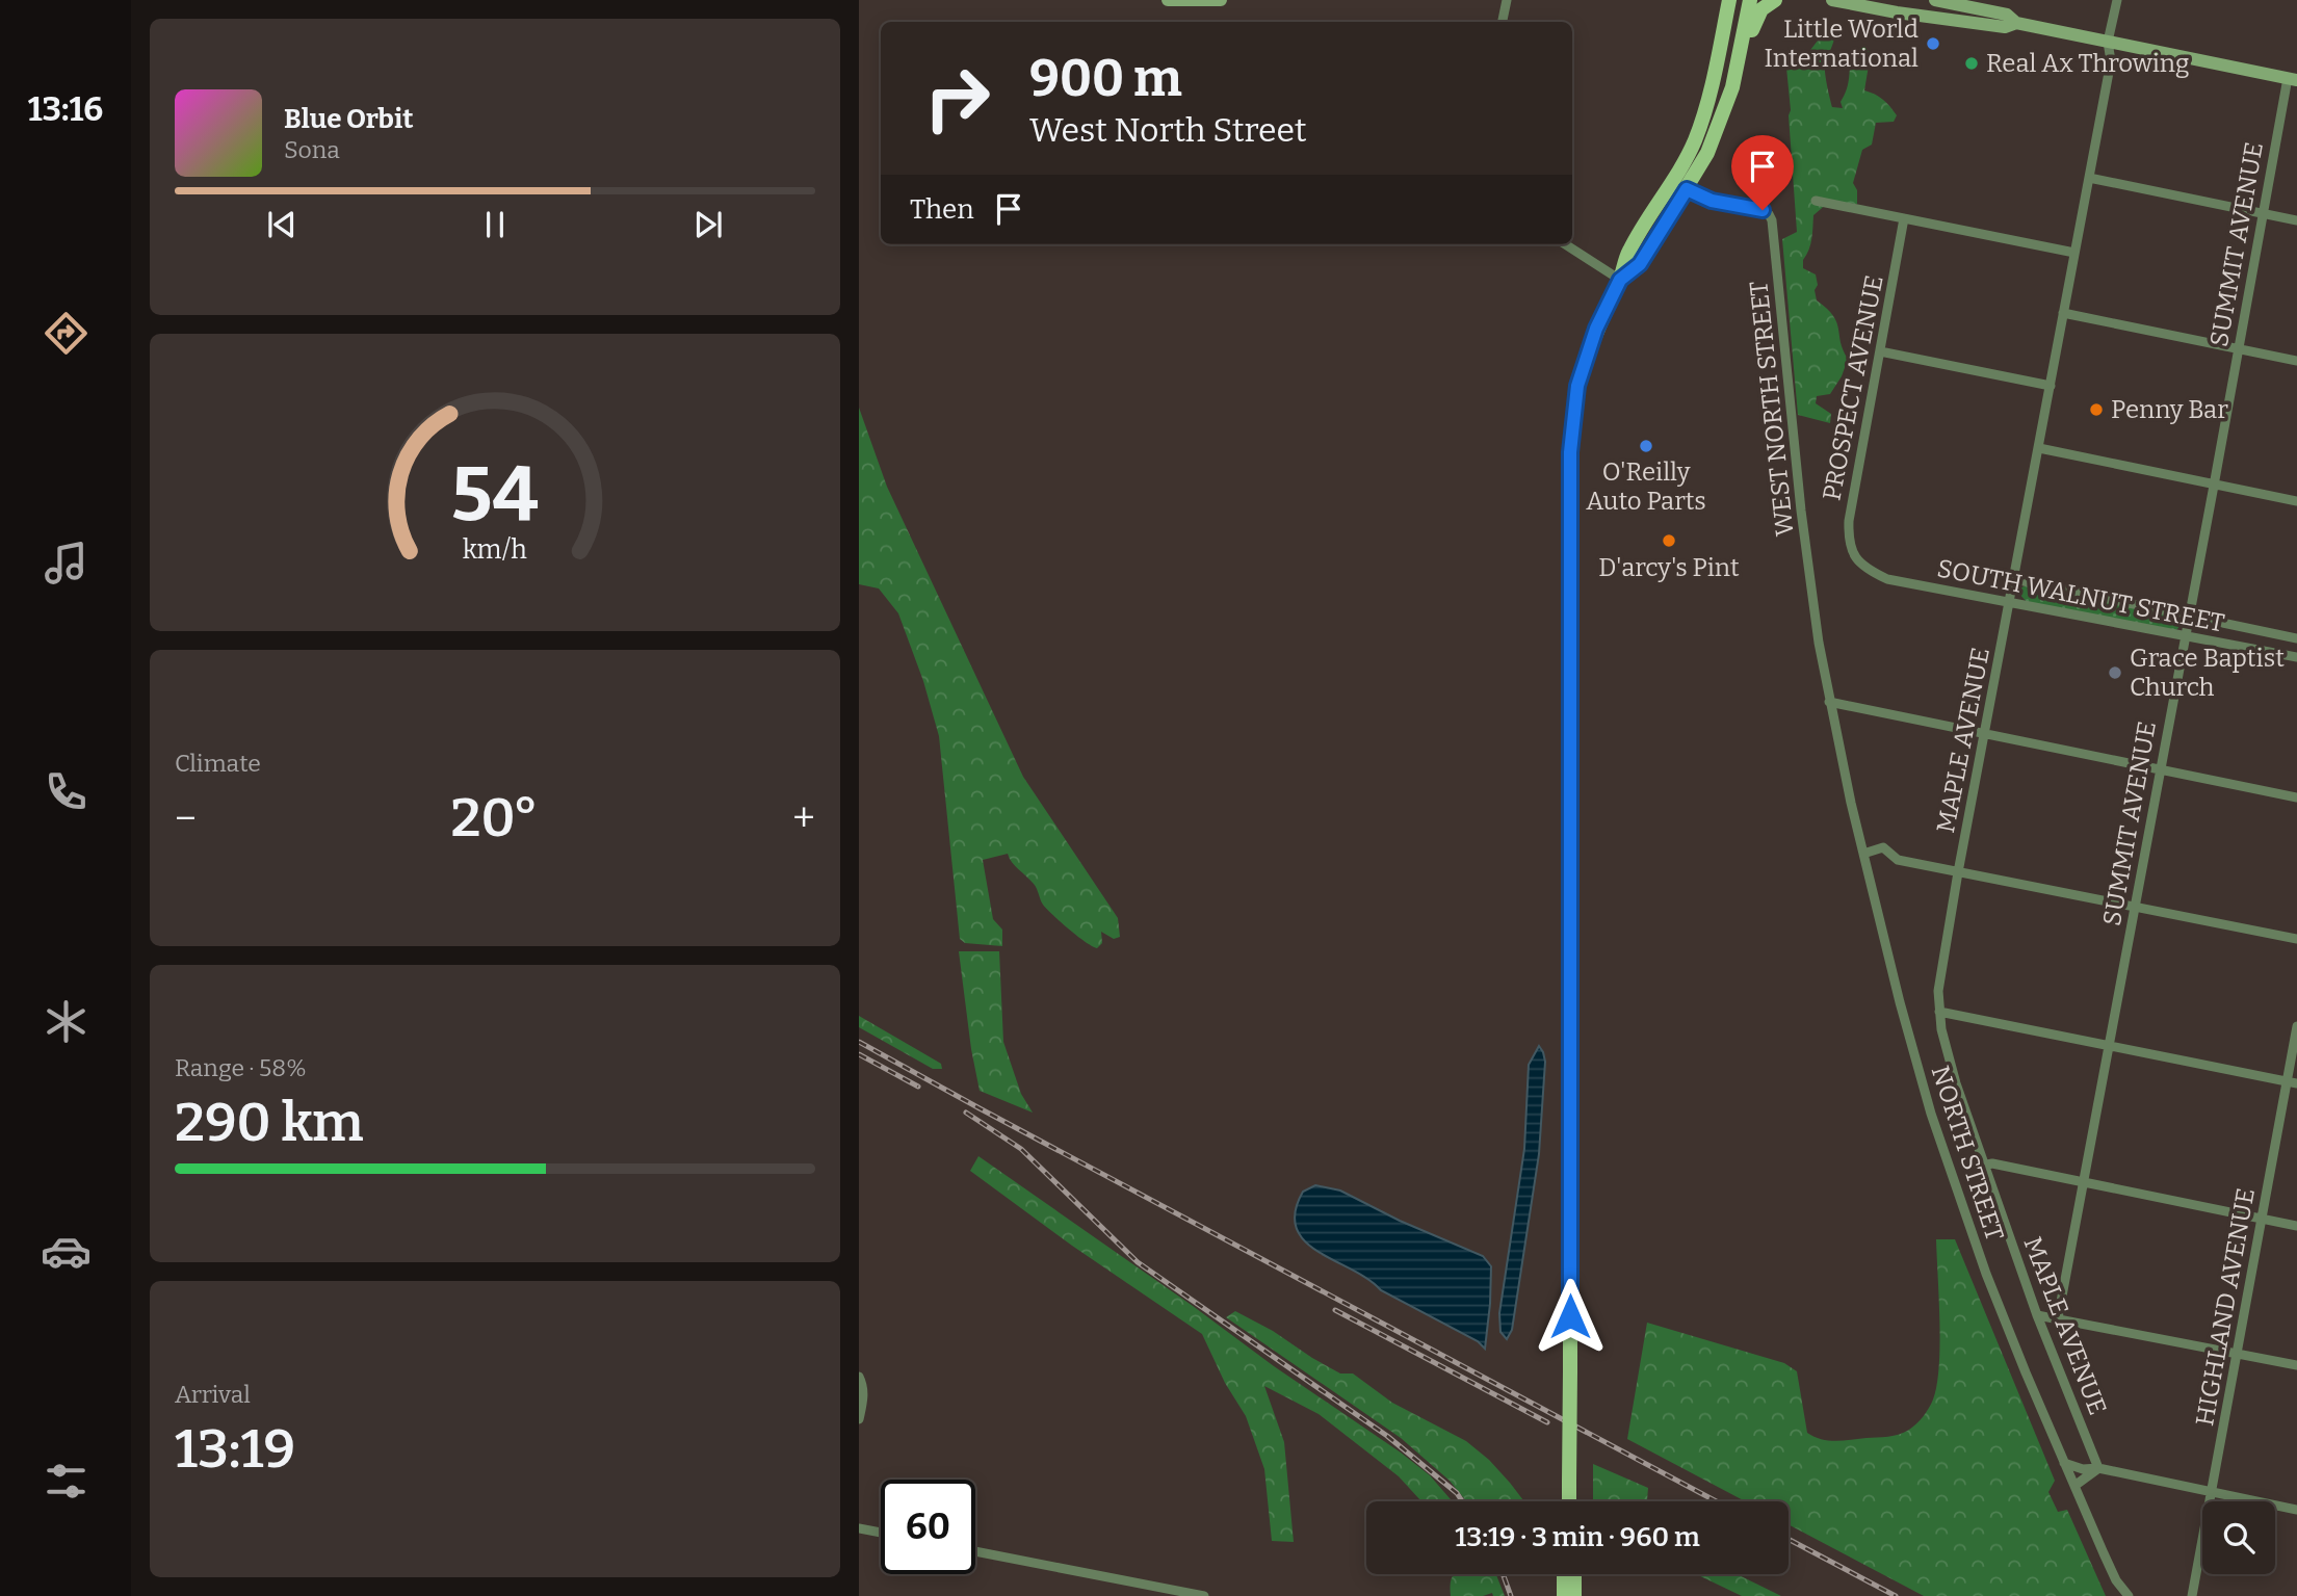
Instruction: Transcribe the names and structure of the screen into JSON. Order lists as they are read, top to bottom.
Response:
{
  "streets": {
    "street": [
      "SUMMIT AVENUE",
      "PROSPECT AVENUE",
      "WEST NORTH STREET",
      "SOUTH WALNUT STREET",
      "MAPLE AVENUE",
      "NORTH STREET",
      "HIGHLAND AVENUE"
    ]
  },
  "crossings": [
    ["SUMMIT AVENUE", "SOUTH WALNUT STREET"],
    ["PROSPECT AVENUE", "SOUTH WALNUT STREET"],
    ["WEST NORTH STREET", "NORTH STREET"],
    ["SOUTH WALNUT STREET", "MAPLE AVENUE"]
  ],
  "places": [
    "Little World International",
    "Real Ax Throwing",
    "Penny Bar",
    "O'Reilly Auto Parts",
    "D'arcy's Pint",
    "Grace Baptist Church"
  ],
  "page": {
    "tabs": "13:16",
    "turn": ["900 m", "West North Street"],
    "song": ["Blue Orbit", "Sona"],
    "then": "Then",
    "tile": [
      "Climate",
      ["Range · 58%", "290 km"],
      ["Arrival", "13:19"]
    ],
    "heat": ["−", "20°", "+"],
    "limit": "60",
    "trip": "13:19 · 3 min · 960 m",
    "gauge": ["54", "km/h"]
  }
}
